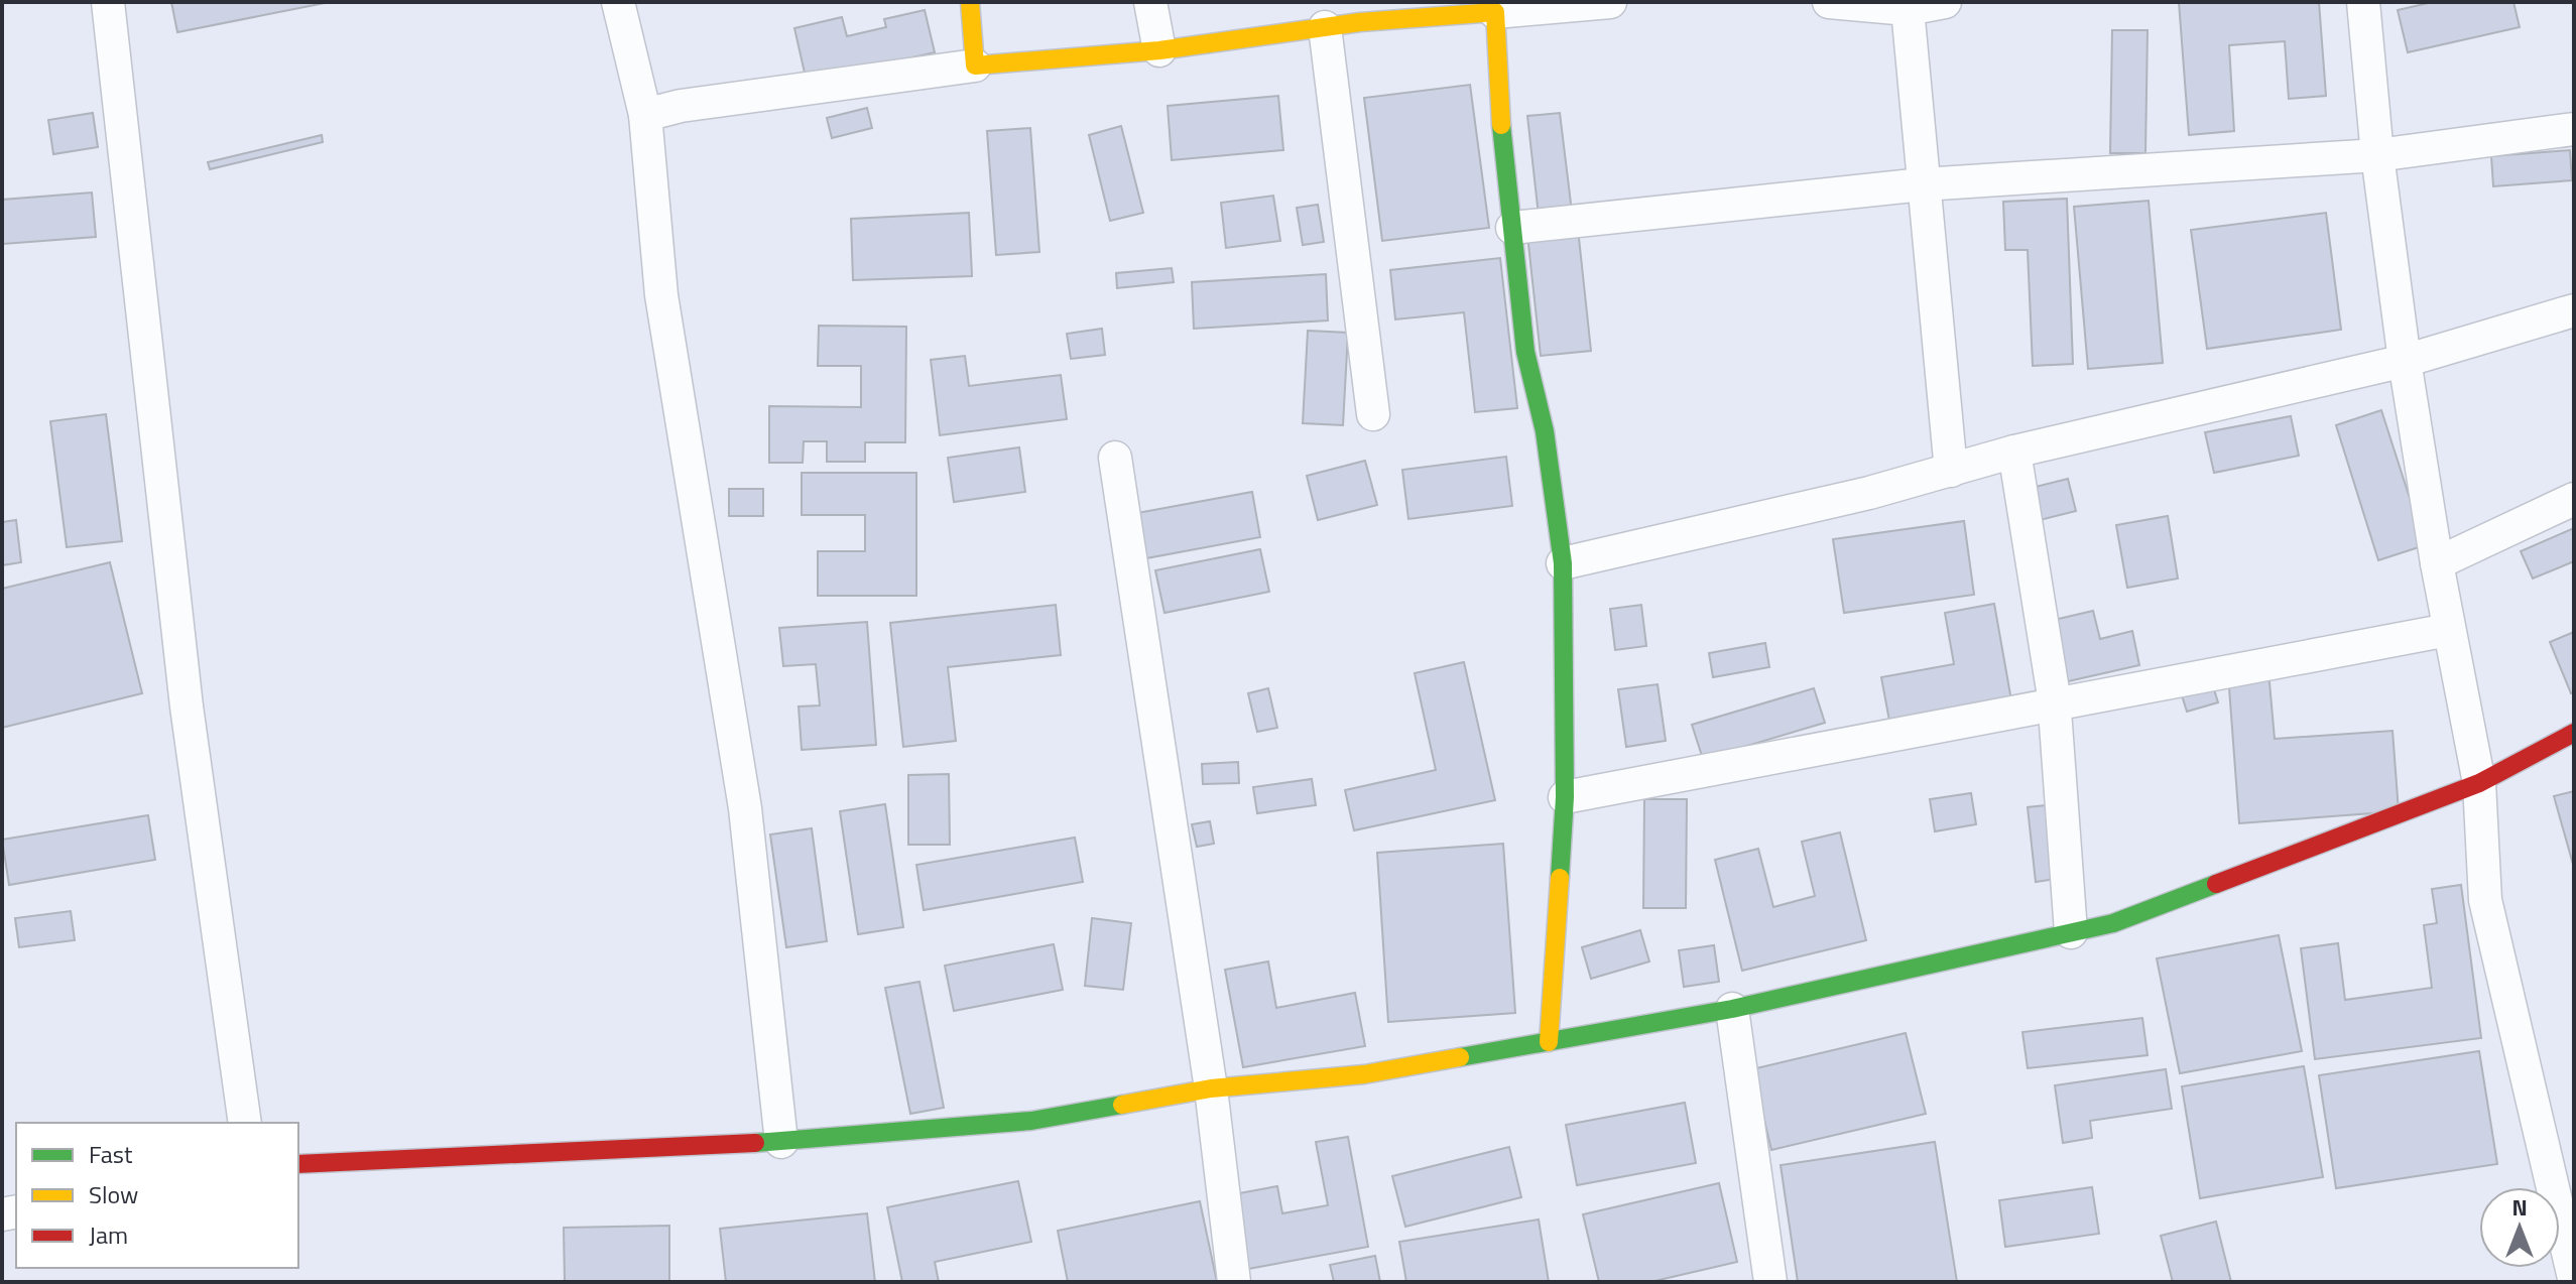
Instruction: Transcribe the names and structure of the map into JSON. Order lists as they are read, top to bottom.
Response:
{
  "legend": ["Fast", "Slow", "Jam"],
  "north": "top"
}
